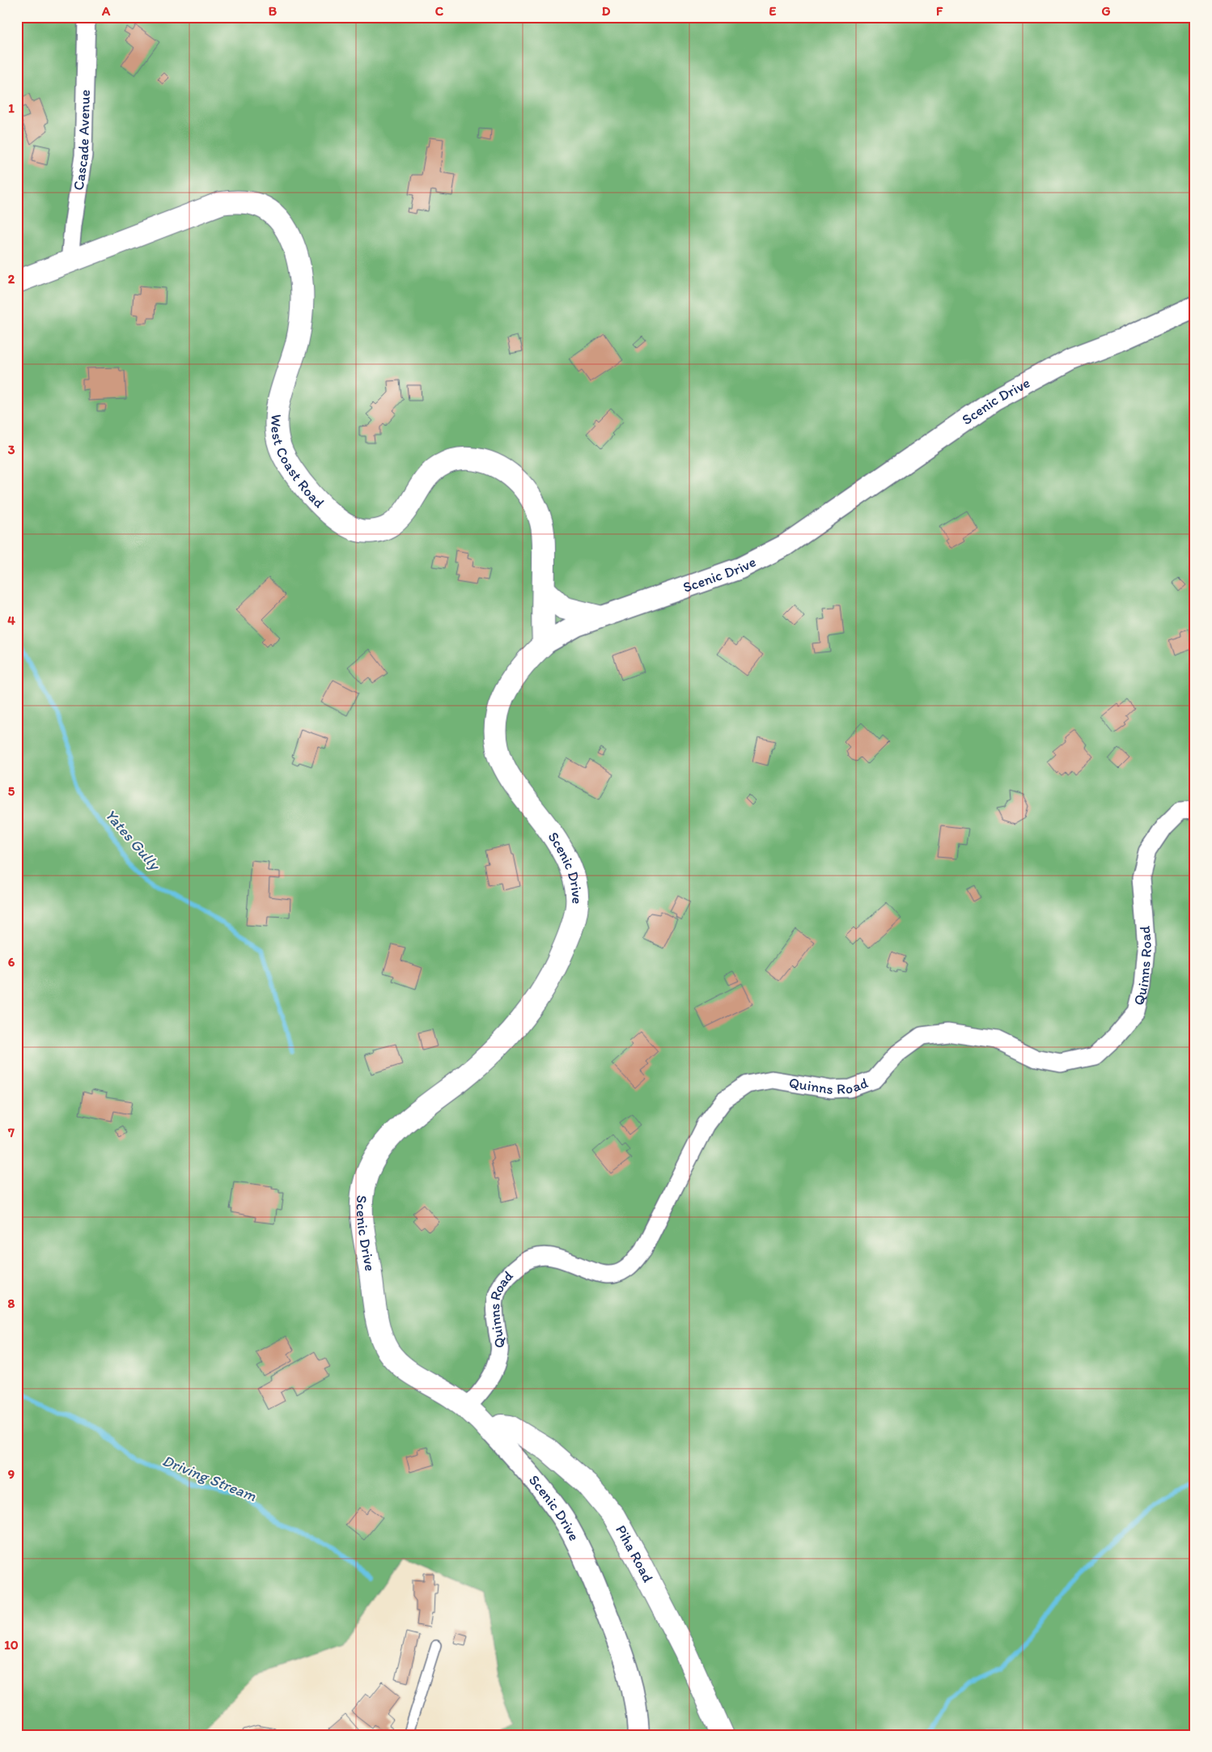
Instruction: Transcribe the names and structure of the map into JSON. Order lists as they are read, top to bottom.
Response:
{
  "streets": {
    "main road": ["Scenic Drive", "West Coast Road", "Piha Road"],
    "street": ["Cascade Avenue", "Quinns Road"]
  },
  "crossings": [
    ["Cascade Avenue", "West Coast Road"],
    ["Scenic Drive", "West Coast Road"],
    ["Scenic Drive", "Quinns Road"],
    ["Scenic Drive", "Piha Road"]
  ],
  "water": ["Yates Gully", "Driving Stream"],
  "grid": {
    "columns": [
      "A",
      "B",
      "C",
      "D",
      "E",
      "F",
      "G"
    ],
    "rows": [
      "1",
      "2",
      "3",
      "4",
      "5",
      "6",
      "7",
      "8",
      "9",
      "10"
    ]
  }
}
